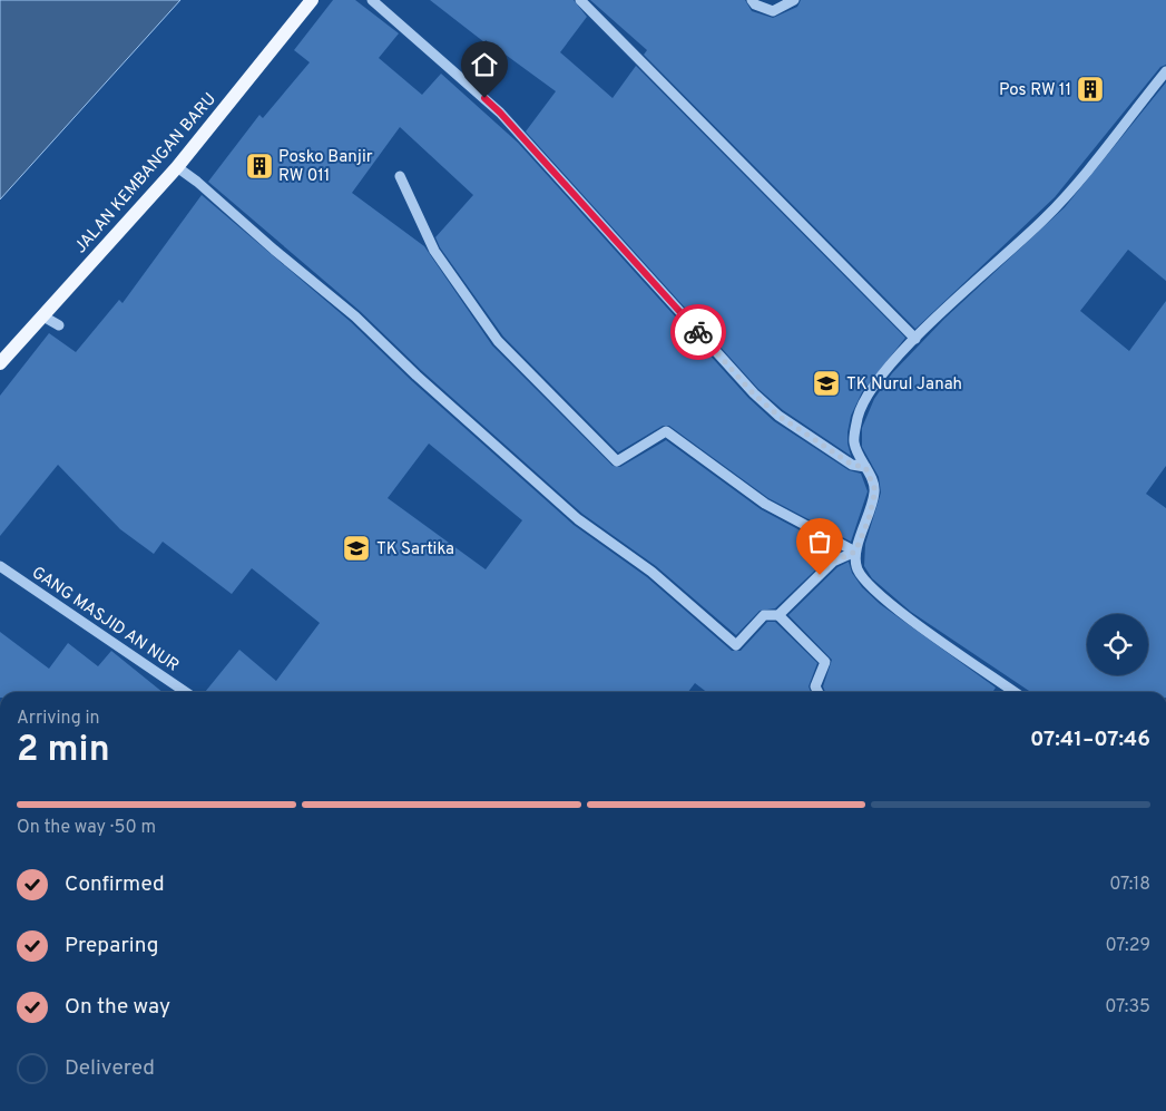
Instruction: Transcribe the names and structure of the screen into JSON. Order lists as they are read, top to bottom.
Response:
{
  "streets": {
    "main road": ["JALAN KEMBANGAN BARU"],
    "street": ["GANG MASJID AN NUR"]
  },
  "places": {
    "building": ["Pos RW 11", "Posko Banjir RW 011"],
    "school or university": ["TK Nurul Janah", "TK Sartika"]
  },
  "page": {
    "heading": ["2 min", "Arriving in", "07:41–07:46"],
    "bar": "On the way · 50 m",
    "list": [
      ["Confirmed", "07:18"],
      ["Preparing", "07:29"],
      ["On the way", "07:35"],
      "Delivered"
    ]
  }
}
